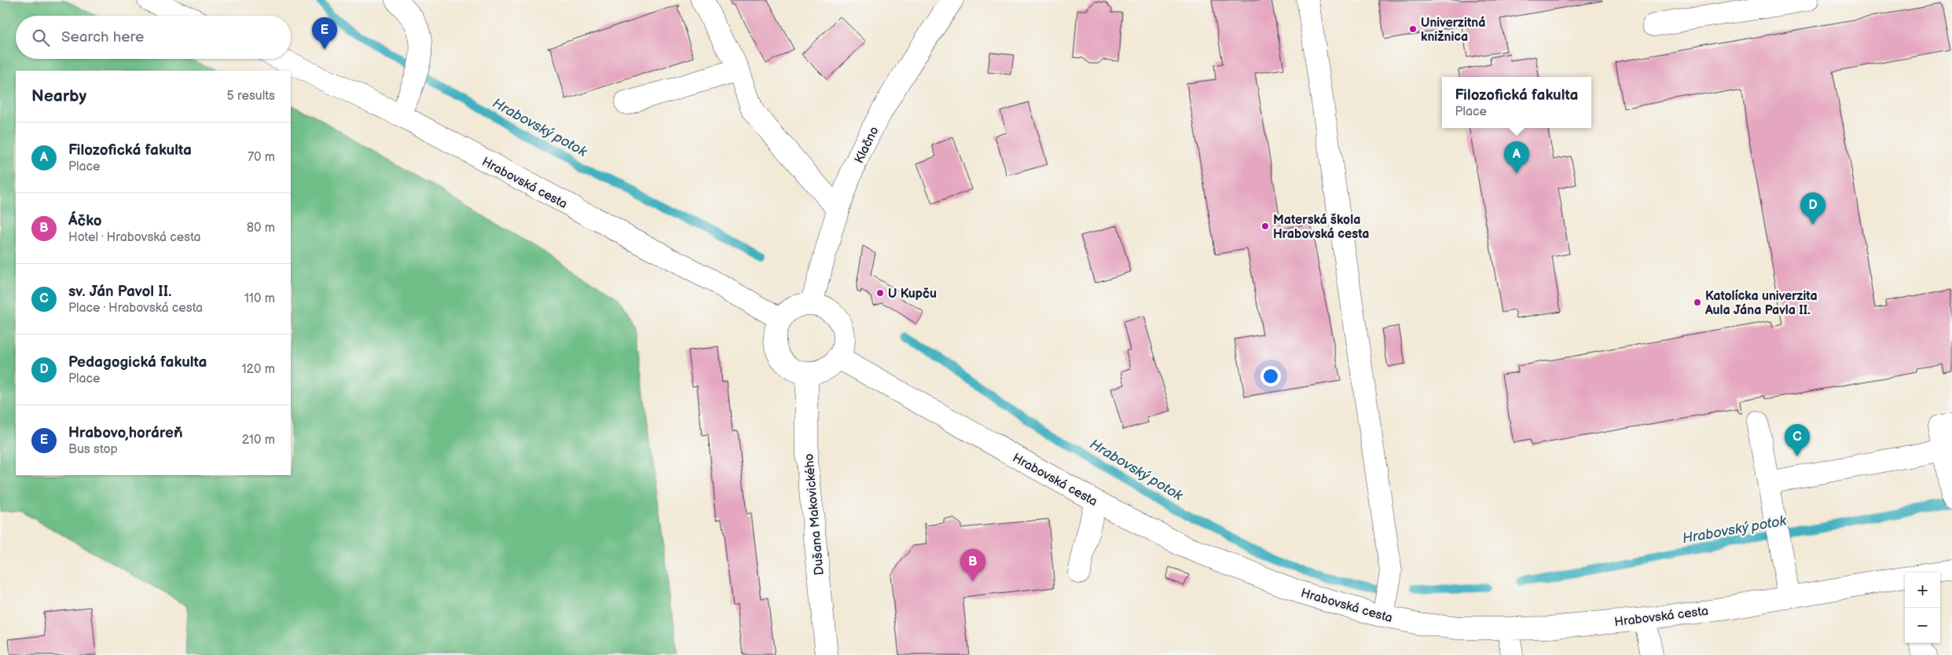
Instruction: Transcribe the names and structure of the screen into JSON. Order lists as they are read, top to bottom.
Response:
{
  "streets": {
    "street": ["Klačno", "Hrabovská cesta", "Dušana Makovického"]
  },
  "crossings": [
    ["Klačno", "Hrabovská cesta"],
    ["Klačno", "Dušana Makovického"],
    ["Hrabovská cesta", "Dušana Makovického"]
  ],
  "water": ["Hrabovský potok"],
  "places": [
    "Univerzitná knižnica",
    "Materská škola Hrabovská cesta",
    "U Kupču",
    "Katolícka univerzita Aula Jána Pavla II."
  ],
  "page": {
    "search": "Search here",
    "pins": [
      "E",
      "A",
      "D",
      "C",
      "B"
    ],
    "heading": ["Nearby", "5 results"],
    "popup": ["Filozofická fakulta", "Place"],
    "list": [
      {
        "mark": "A",
        "name": "Filozofická fakulta",
        "note": "Place",
        "value": "70 m"
      },
      {
        "mark": "B",
        "name": "Áčko",
        "note": "Hotel · Hrabovská cesta",
        "value": "80 m"
      },
      {
        "mark": "C",
        "name": "sv. Ján Pavol II.",
        "note": "Place · Hrabovská cesta",
        "value": "110 m"
      },
      {
        "mark": "D",
        "name": "Pedagogická fakulta",
        "note": "Place",
        "value": "120 m"
      },
      {
        "mark": "E",
        "name": "Hrabovo,horáreň",
        "note": "Bus stop",
        "value": "210 m"
      }
    ],
    "map_buttons": ["+", "−"]
  }
}
